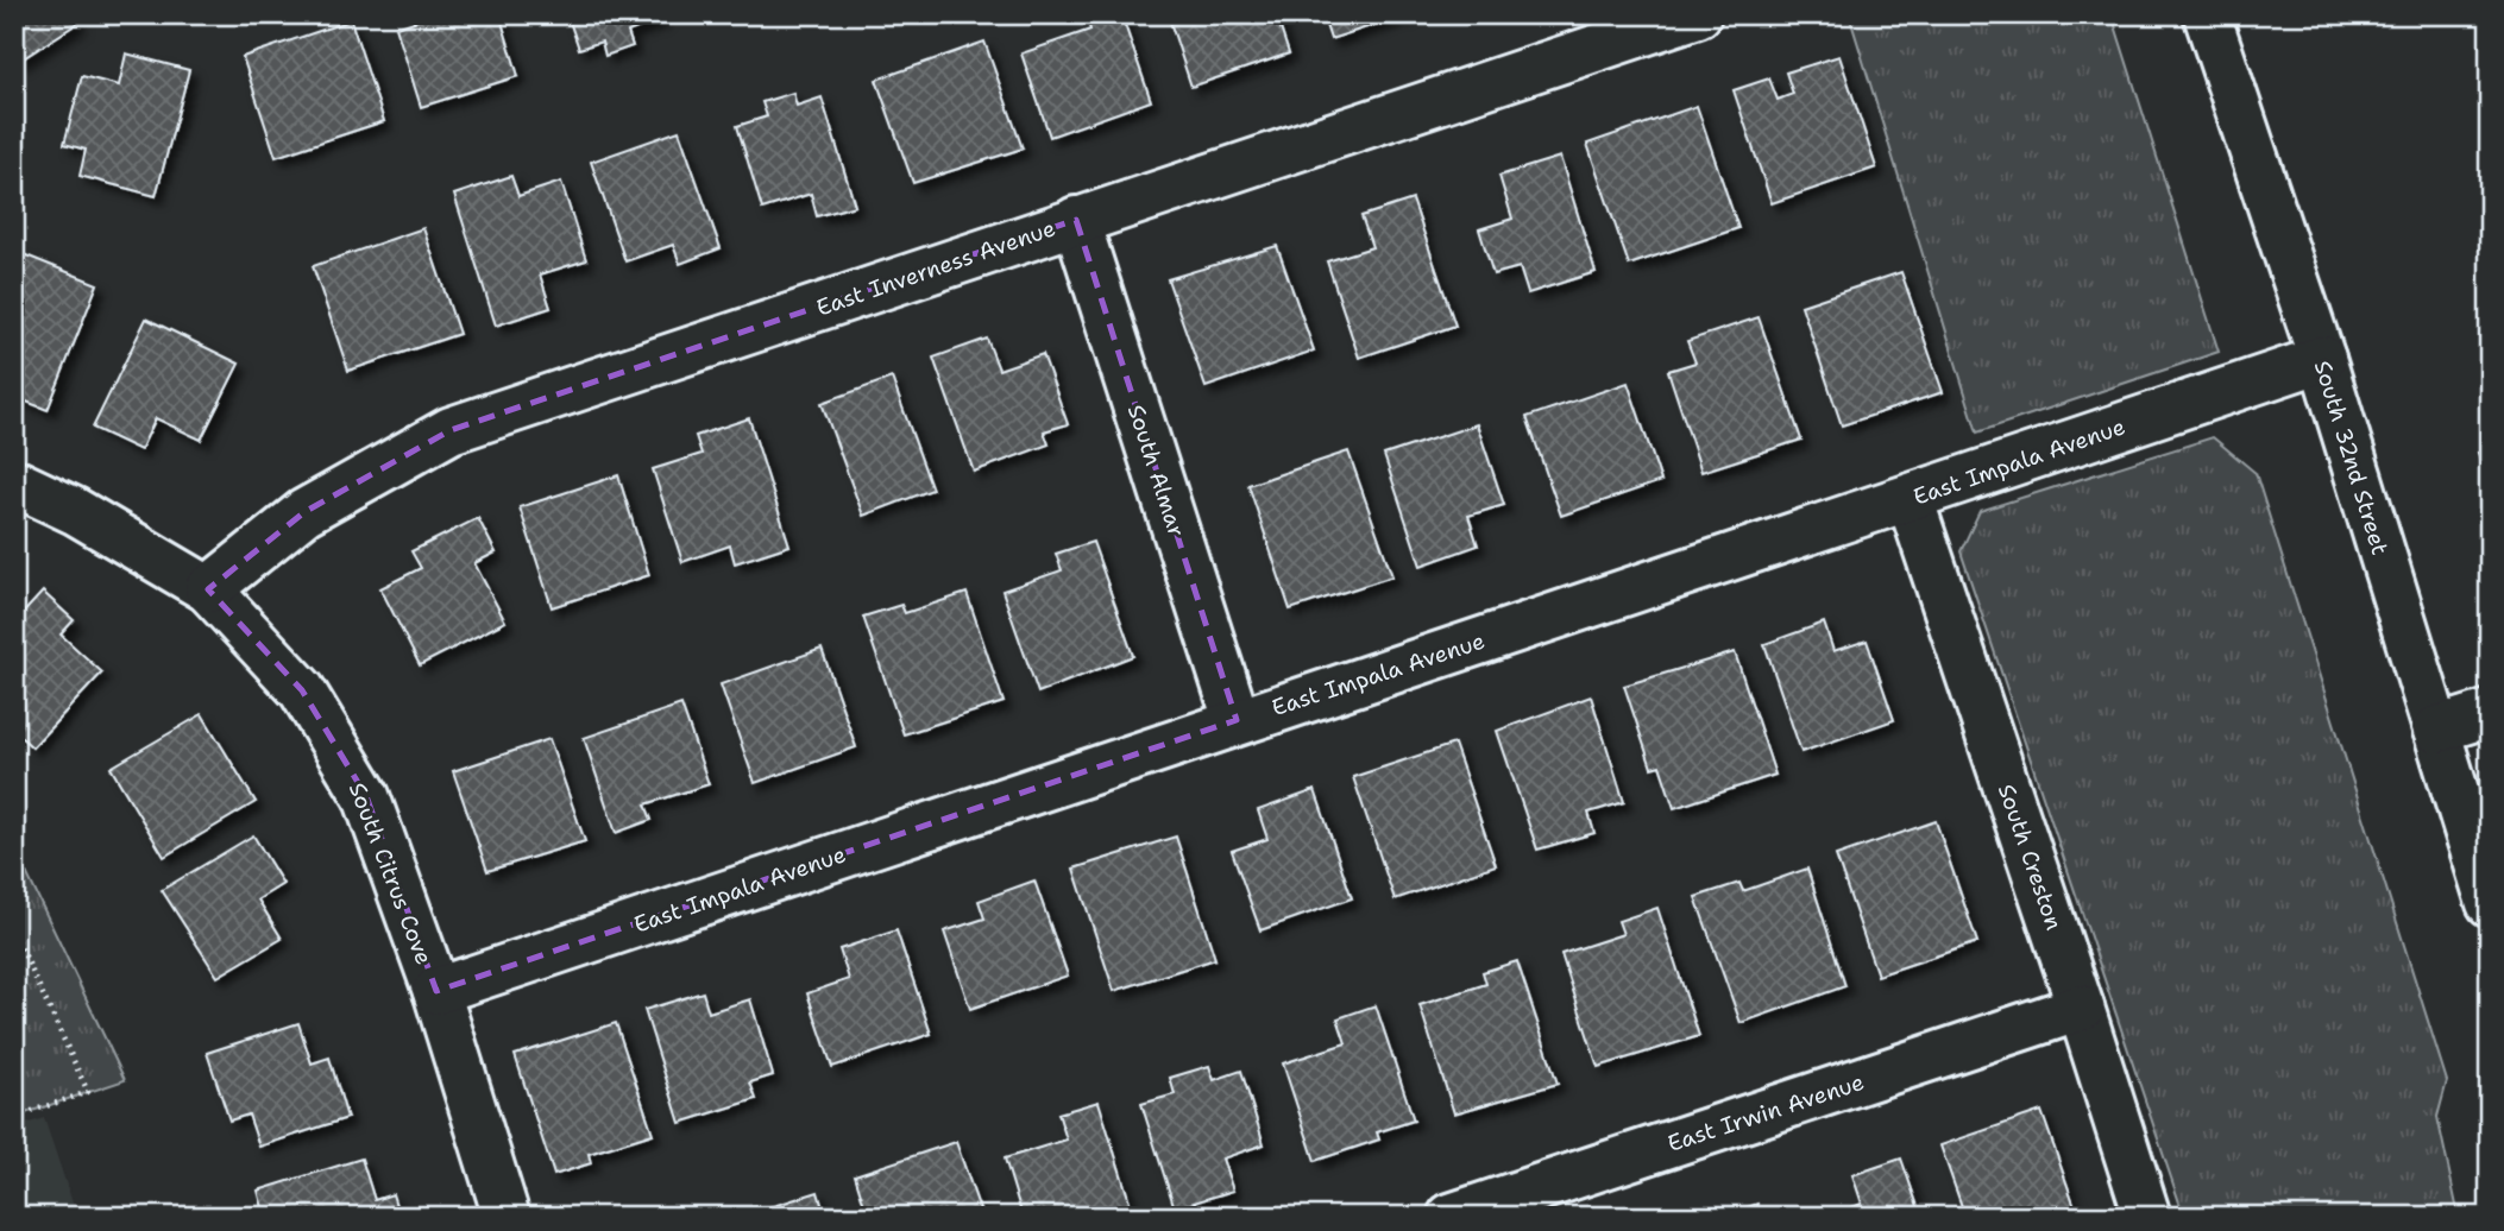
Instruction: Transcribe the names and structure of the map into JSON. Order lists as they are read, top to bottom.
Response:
{
  "streets": {
    "street": [
      "East Inverness Avenue",
      "South 32nd Street",
      "East Impala Avenue",
      "South Almar",
      "South Creston",
      "South Citrus Cove",
      "East Irwin Avenue"
    ]
  },
  "crossings": [
    ["East Inverness Avenue", "South Almar"],
    ["East Inverness Avenue", "South Citrus Cove"],
    ["South 32nd Street", "East Impala Avenue"],
    ["East Impala Avenue", "South Almar"],
    ["East Impala Avenue", "South Creston"],
    ["East Impala Avenue", "South Citrus Cove"],
    ["South Creston", "East Irwin Avenue"]
  ]
}
